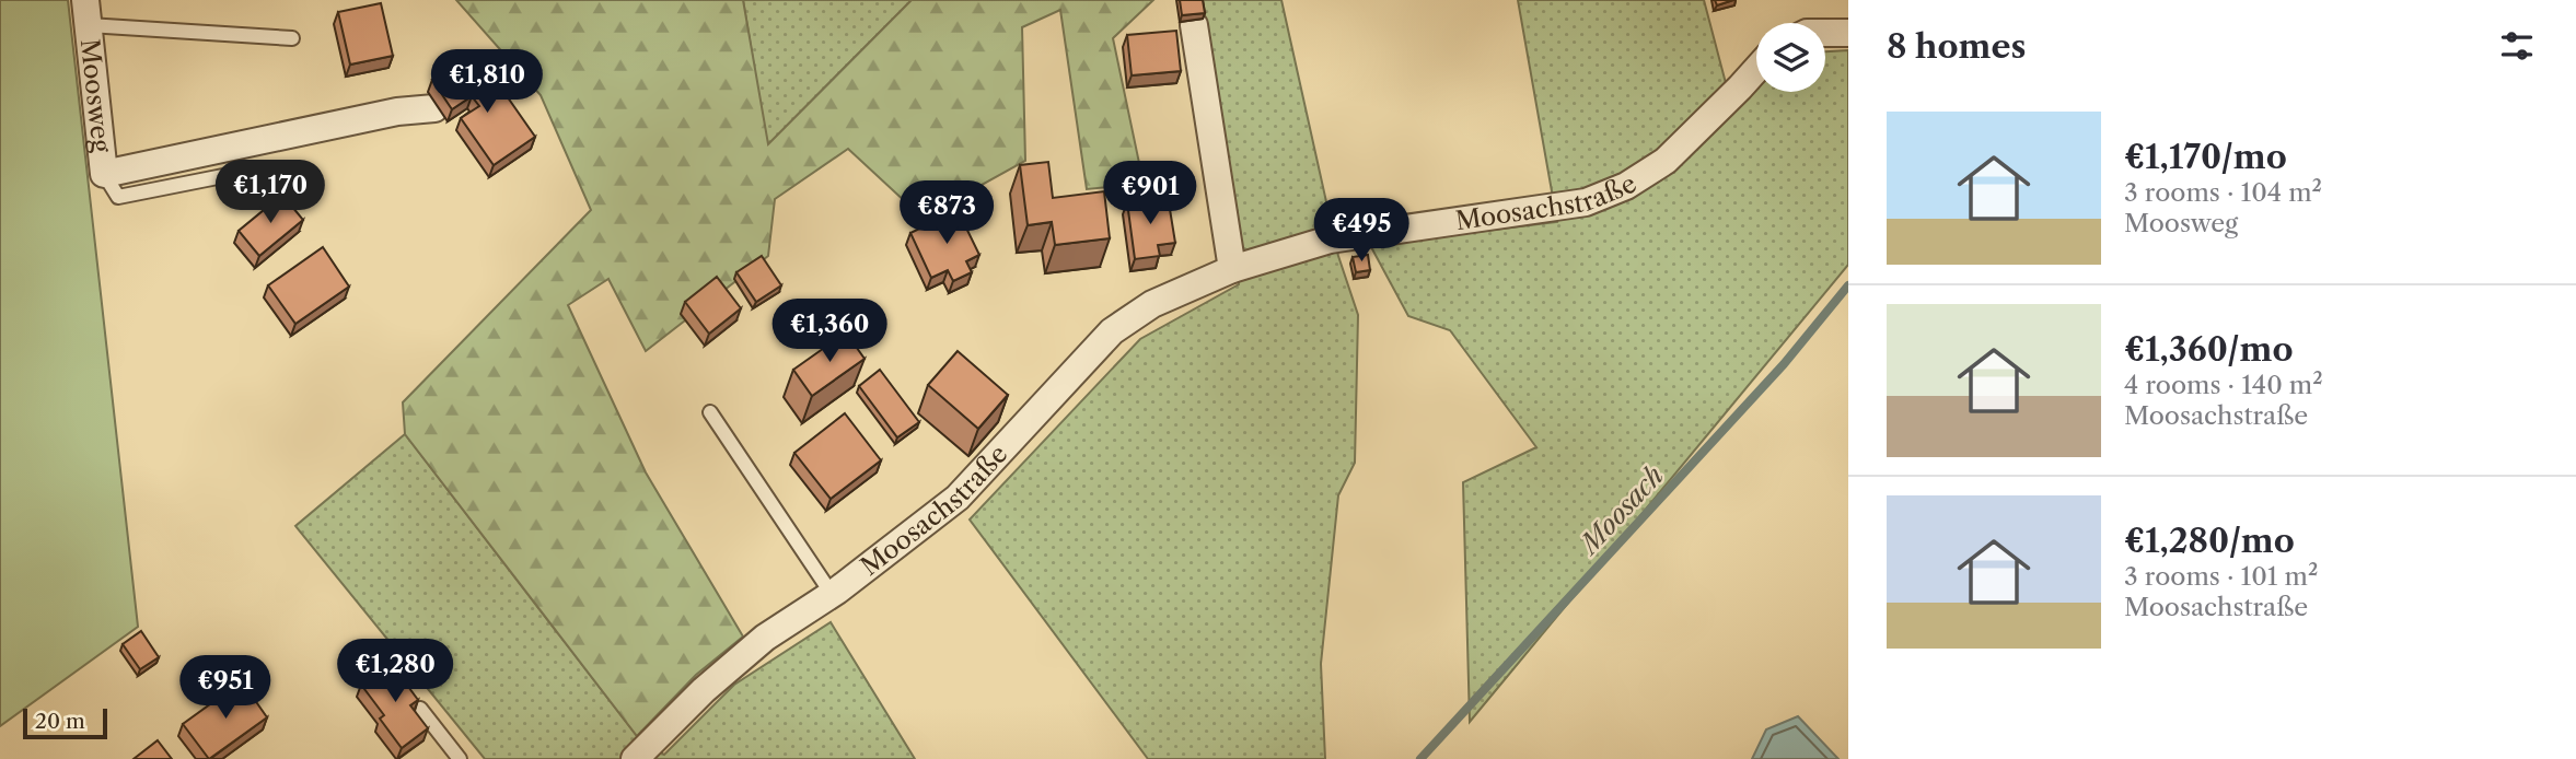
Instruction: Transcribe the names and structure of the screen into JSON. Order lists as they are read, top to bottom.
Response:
{
  "streets": {
    "street": ["Moosweg", "Moosachstraße"]
  },
  "water": ["Moosach"],
  "scale_bar": "20 m",
  "page": {
    "heading": "8 homes",
    "price": [
      "€1,810",
      "€1,170",
      "€901",
      "€873",
      "€495",
      "€1,360",
      "€1,280",
      "€951"
    ],
    "list": [
      {
        "name": "€1,170/mo",
        "note": "3 rooms · 104 m² · Moosweg"
      },
      {
        "name": "€1,360/mo",
        "note": "4 rooms · 140 m² · Moosachstraße"
      },
      {
        "name": "€1,280/mo",
        "note": "3 rooms · 101 m² · Moosachstraße"
      }
    ],
    "scale": "20 m"
  }
}
